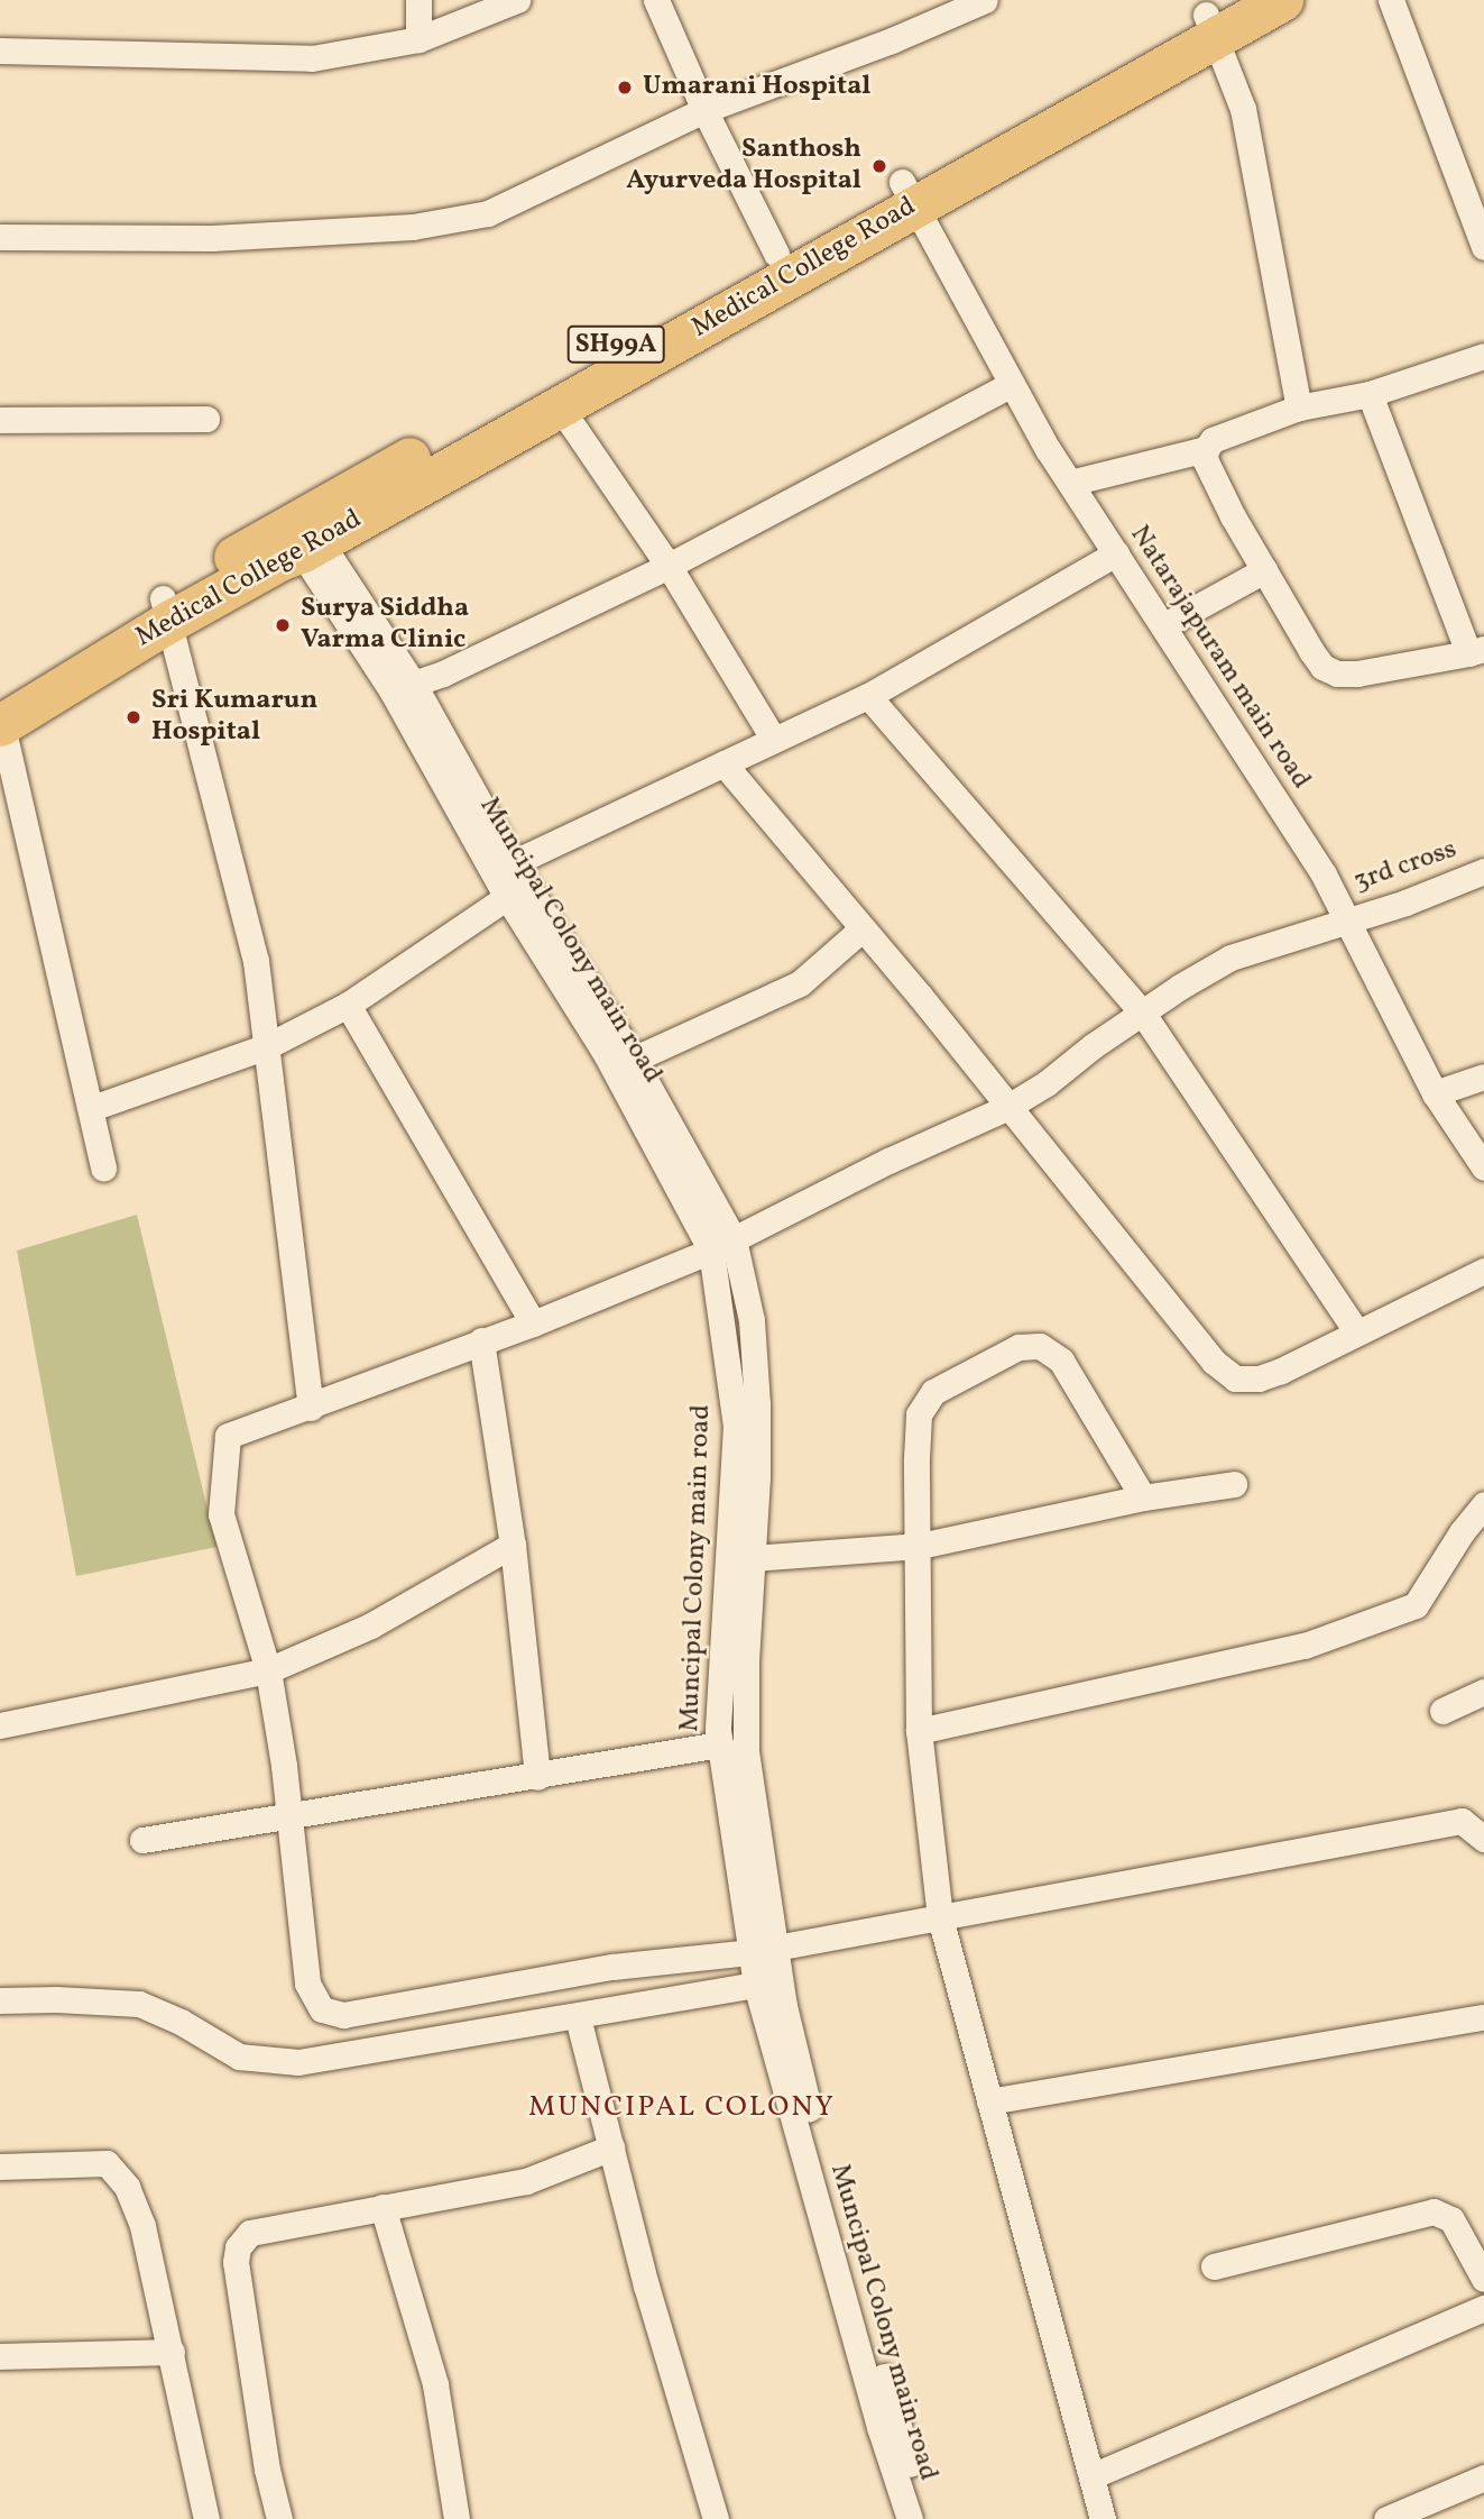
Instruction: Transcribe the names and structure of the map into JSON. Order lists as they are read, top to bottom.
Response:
{
  "streets": {
    "main road": ["Medical College Road", "SH99A"],
    "street": ["Natarajapuram main road", "3rd cross", "Muncipal Colony main road"]
  },
  "crossings": [
    ["Medical College Road", "Natarajapuram main road"],
    ["Medical College Road", "Muncipal Colony main road"],
    ["Natarajapuram main road", "3rd cross"],
    ["3rd cross", "Muncipal Colony main road"]
  ],
  "districts": ["MUNCIPAL COLONY"],
  "places": [
    "Umarani Hospital",
    "Santhosh Ayurveda Hospital",
    "Surya Siddha Varma Clinic",
    "Sri Kumarun Hospital"
  ]
}
